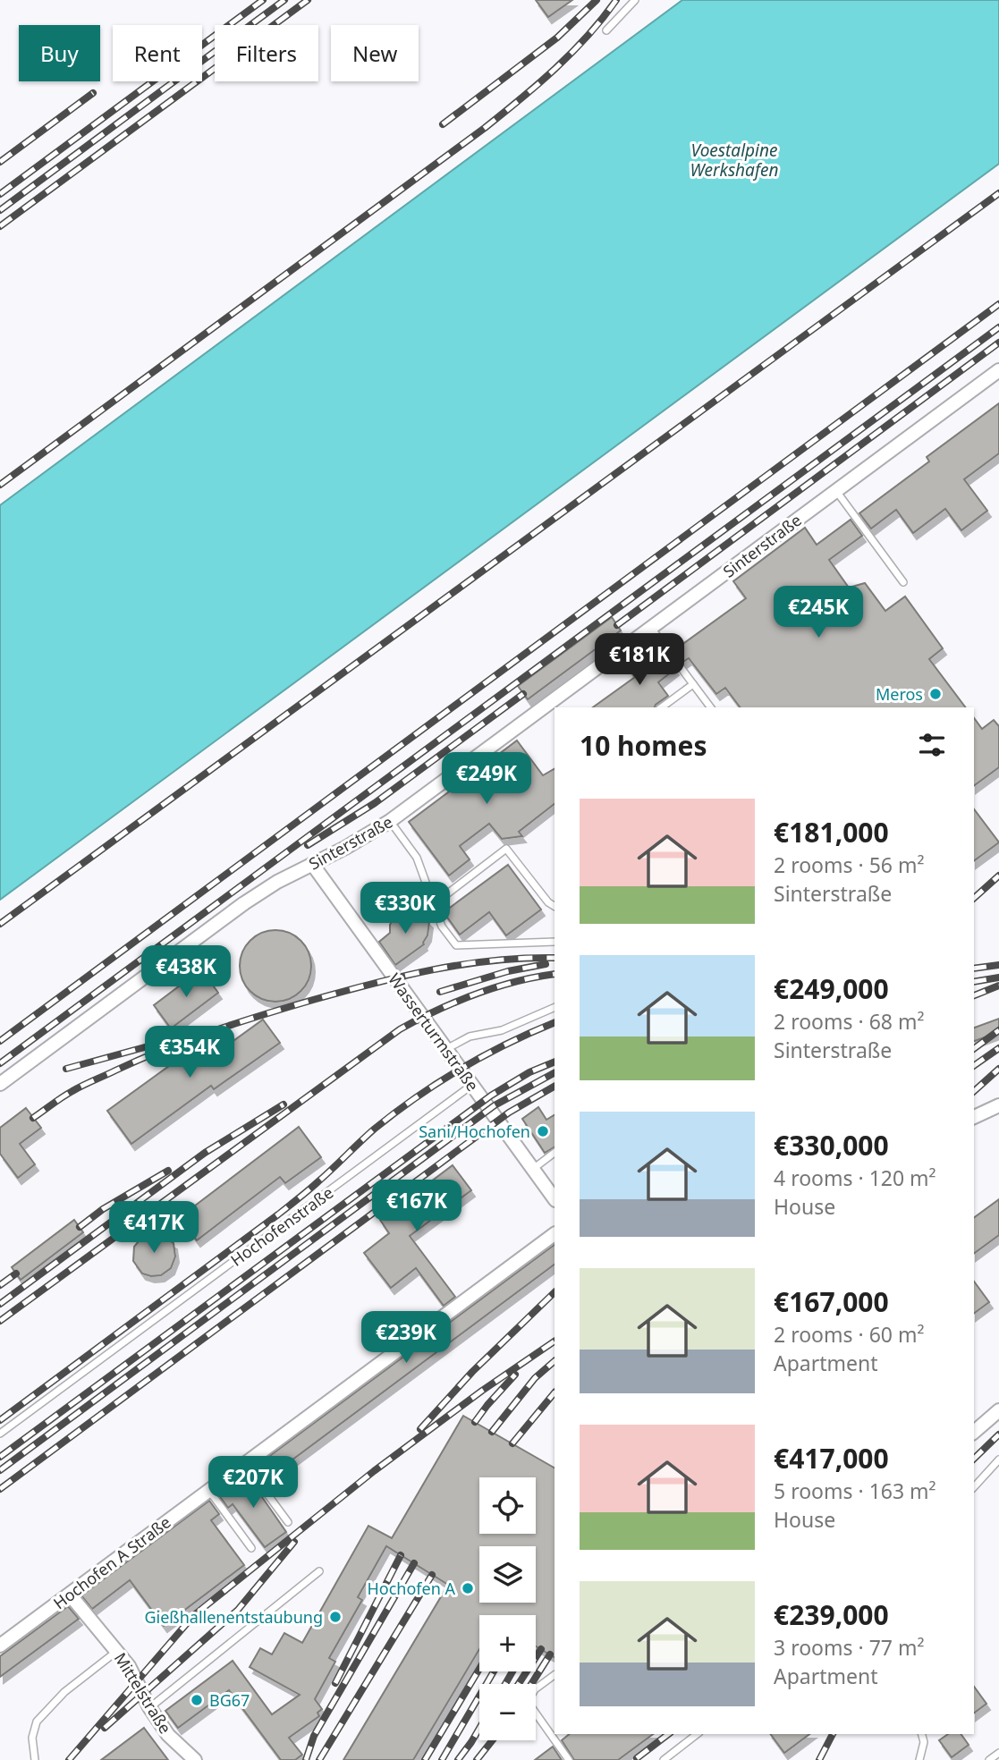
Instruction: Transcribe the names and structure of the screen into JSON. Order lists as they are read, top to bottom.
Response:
{
  "streets": {
    "street": [
      "Sinterstraße",
      "Wasserturmstraße",
      "Hochofen A Straße",
      "Mittelstraße"
    ],
    "lane": ["Hochofenstraße"]
  },
  "crossings": [
    ["Sinterstraße", "Wasserturmstraße"],
    ["Wasserturmstraße", "Hochofenstraße"],
    ["Hochofen A Straße", "Mittelstraße"]
  ],
  "water": ["Voestalpine Werkshafen"],
  "places": [
    "Meros",
    "Sani/Hochofen",
    "Hochofen A",
    "Gießhallenentstaubung",
    "BG67"
  ],
  "page": {
    "chip": [
      "Buy",
      "Rent",
      "Filters",
      "New"
    ],
    "price": [
      "€245K",
      "€181K",
      "€249K",
      "€330K",
      "€438K",
      "€354K",
      "€167K",
      "€417K",
      "€239K",
      "€207K"
    ],
    "heading": "10 homes",
    "list": [
      {
        "name": "€181,000",
        "note": "2 rooms · 56 m² · Sinterstraße"
      },
      {
        "name": "€249,000",
        "note": "2 rooms · 68 m² · Sinterstraße"
      },
      {
        "name": "€330,000",
        "note": "4 rooms · 120 m² · House"
      },
      {
        "name": "€167,000",
        "note": "2 rooms · 60 m² · Apartment"
      },
      {
        "name": "€417,000",
        "note": "5 rooms · 163 m² · House"
      },
      {
        "name": "€239,000",
        "note": "3 rooms · 77 m² · Apartment"
      }
    ],
    "map_buttons": ["+", "−"]
  }
}
